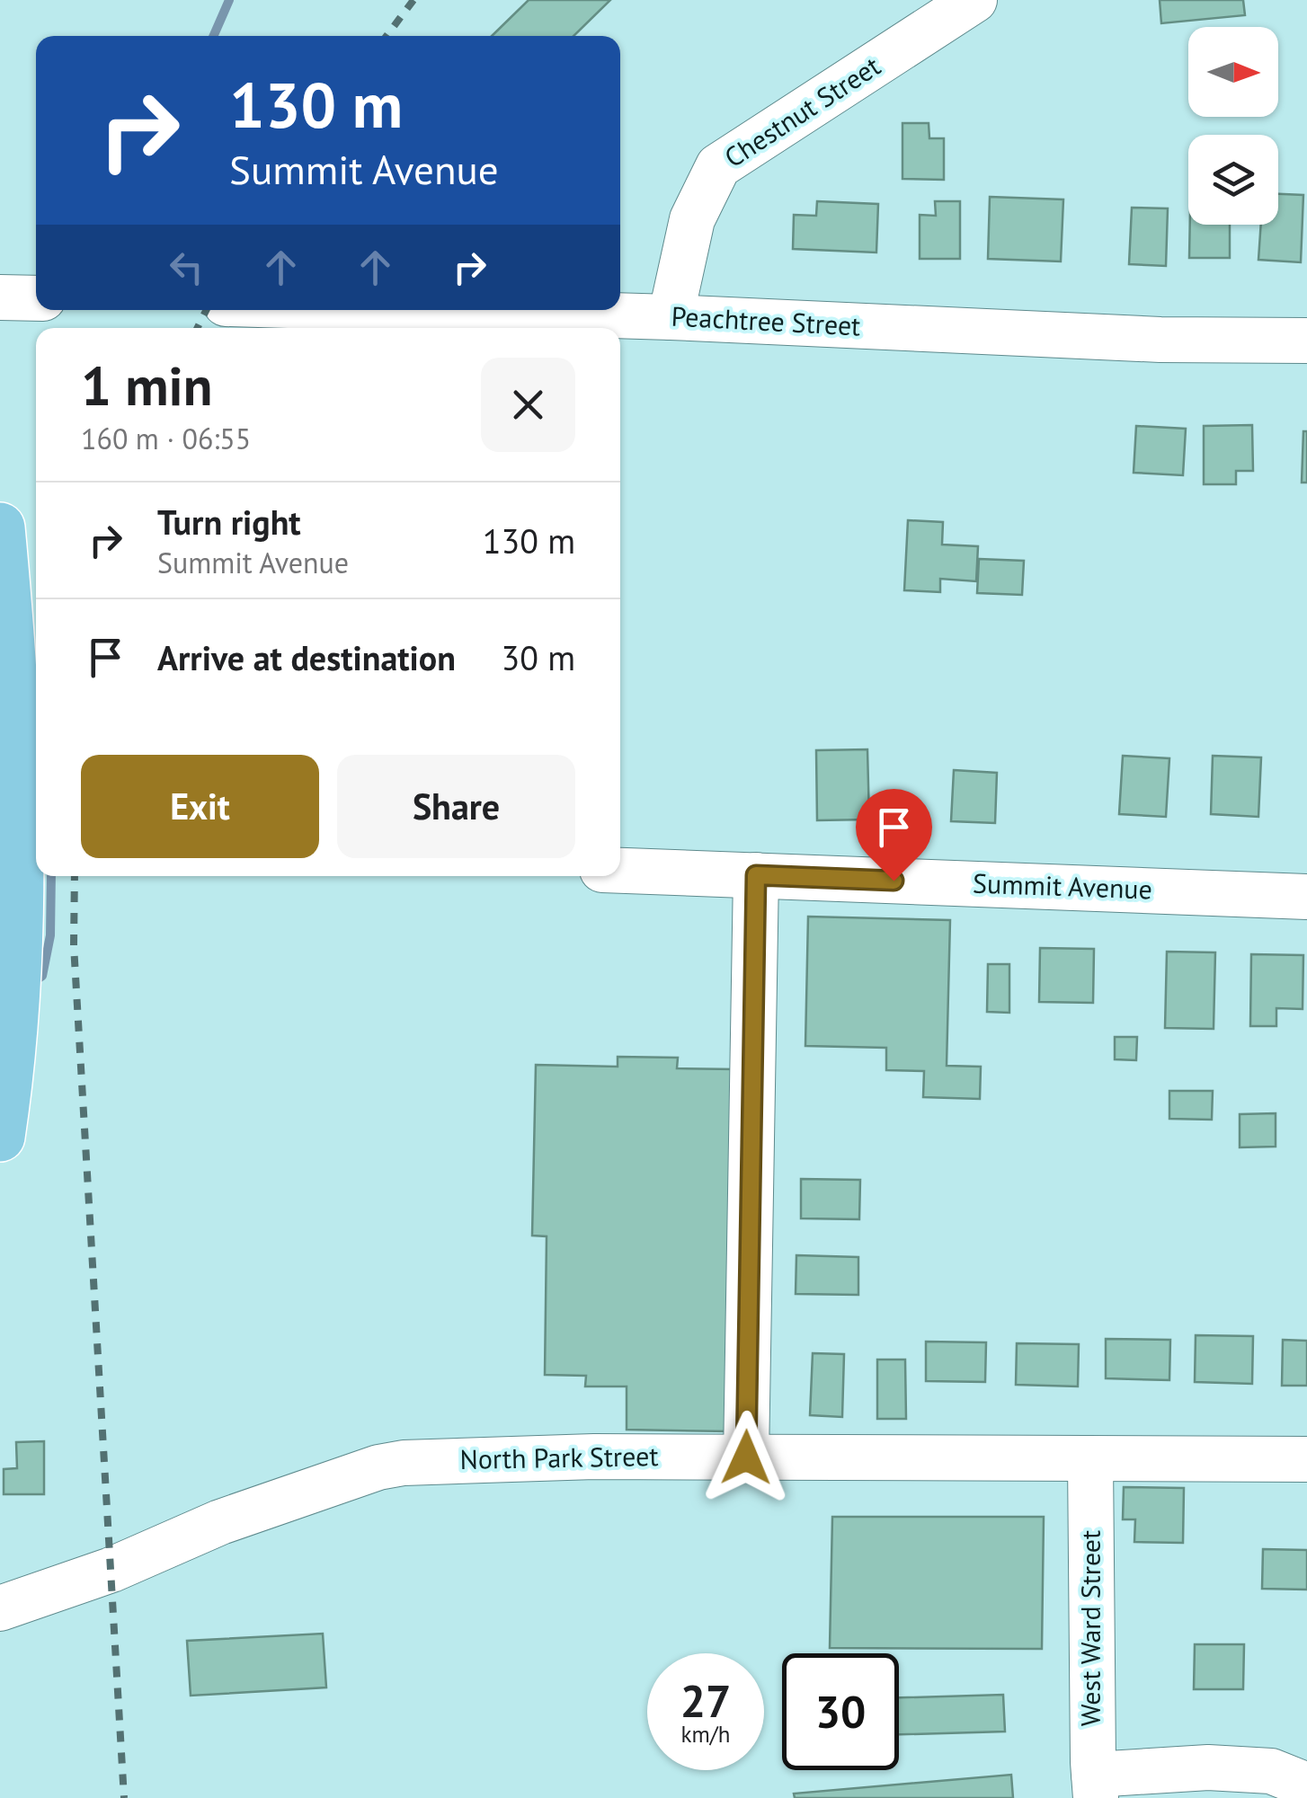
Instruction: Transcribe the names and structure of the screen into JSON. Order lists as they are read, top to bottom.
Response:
{
  "streets": {
    "street": [
      "Chestnut Street",
      "Peachtree Street",
      "Summit Avenue",
      "North Park Street",
      "West Ward Street"
    ]
  },
  "crossings": [
    ["Chestnut Street", "Peachtree Street"],
    ["North Park Street", "West Ward Street"]
  ],
  "north": "right",
  "page": {
    "turn": ["130 m", "Summit Avenue"],
    "heading": ["1 min", "160 m · 06:55"],
    "list": [
      {
        "name": "Turn right",
        "note": "Summit Avenue",
        "value": "130 m"
      },
      {
        "name": "Arrive at destination",
        "value": "30 m"
      }
    ],
    "buttons": ["Exit", "Share"],
    "speed": "27 km/h",
    "limit": "30"
  }
}
